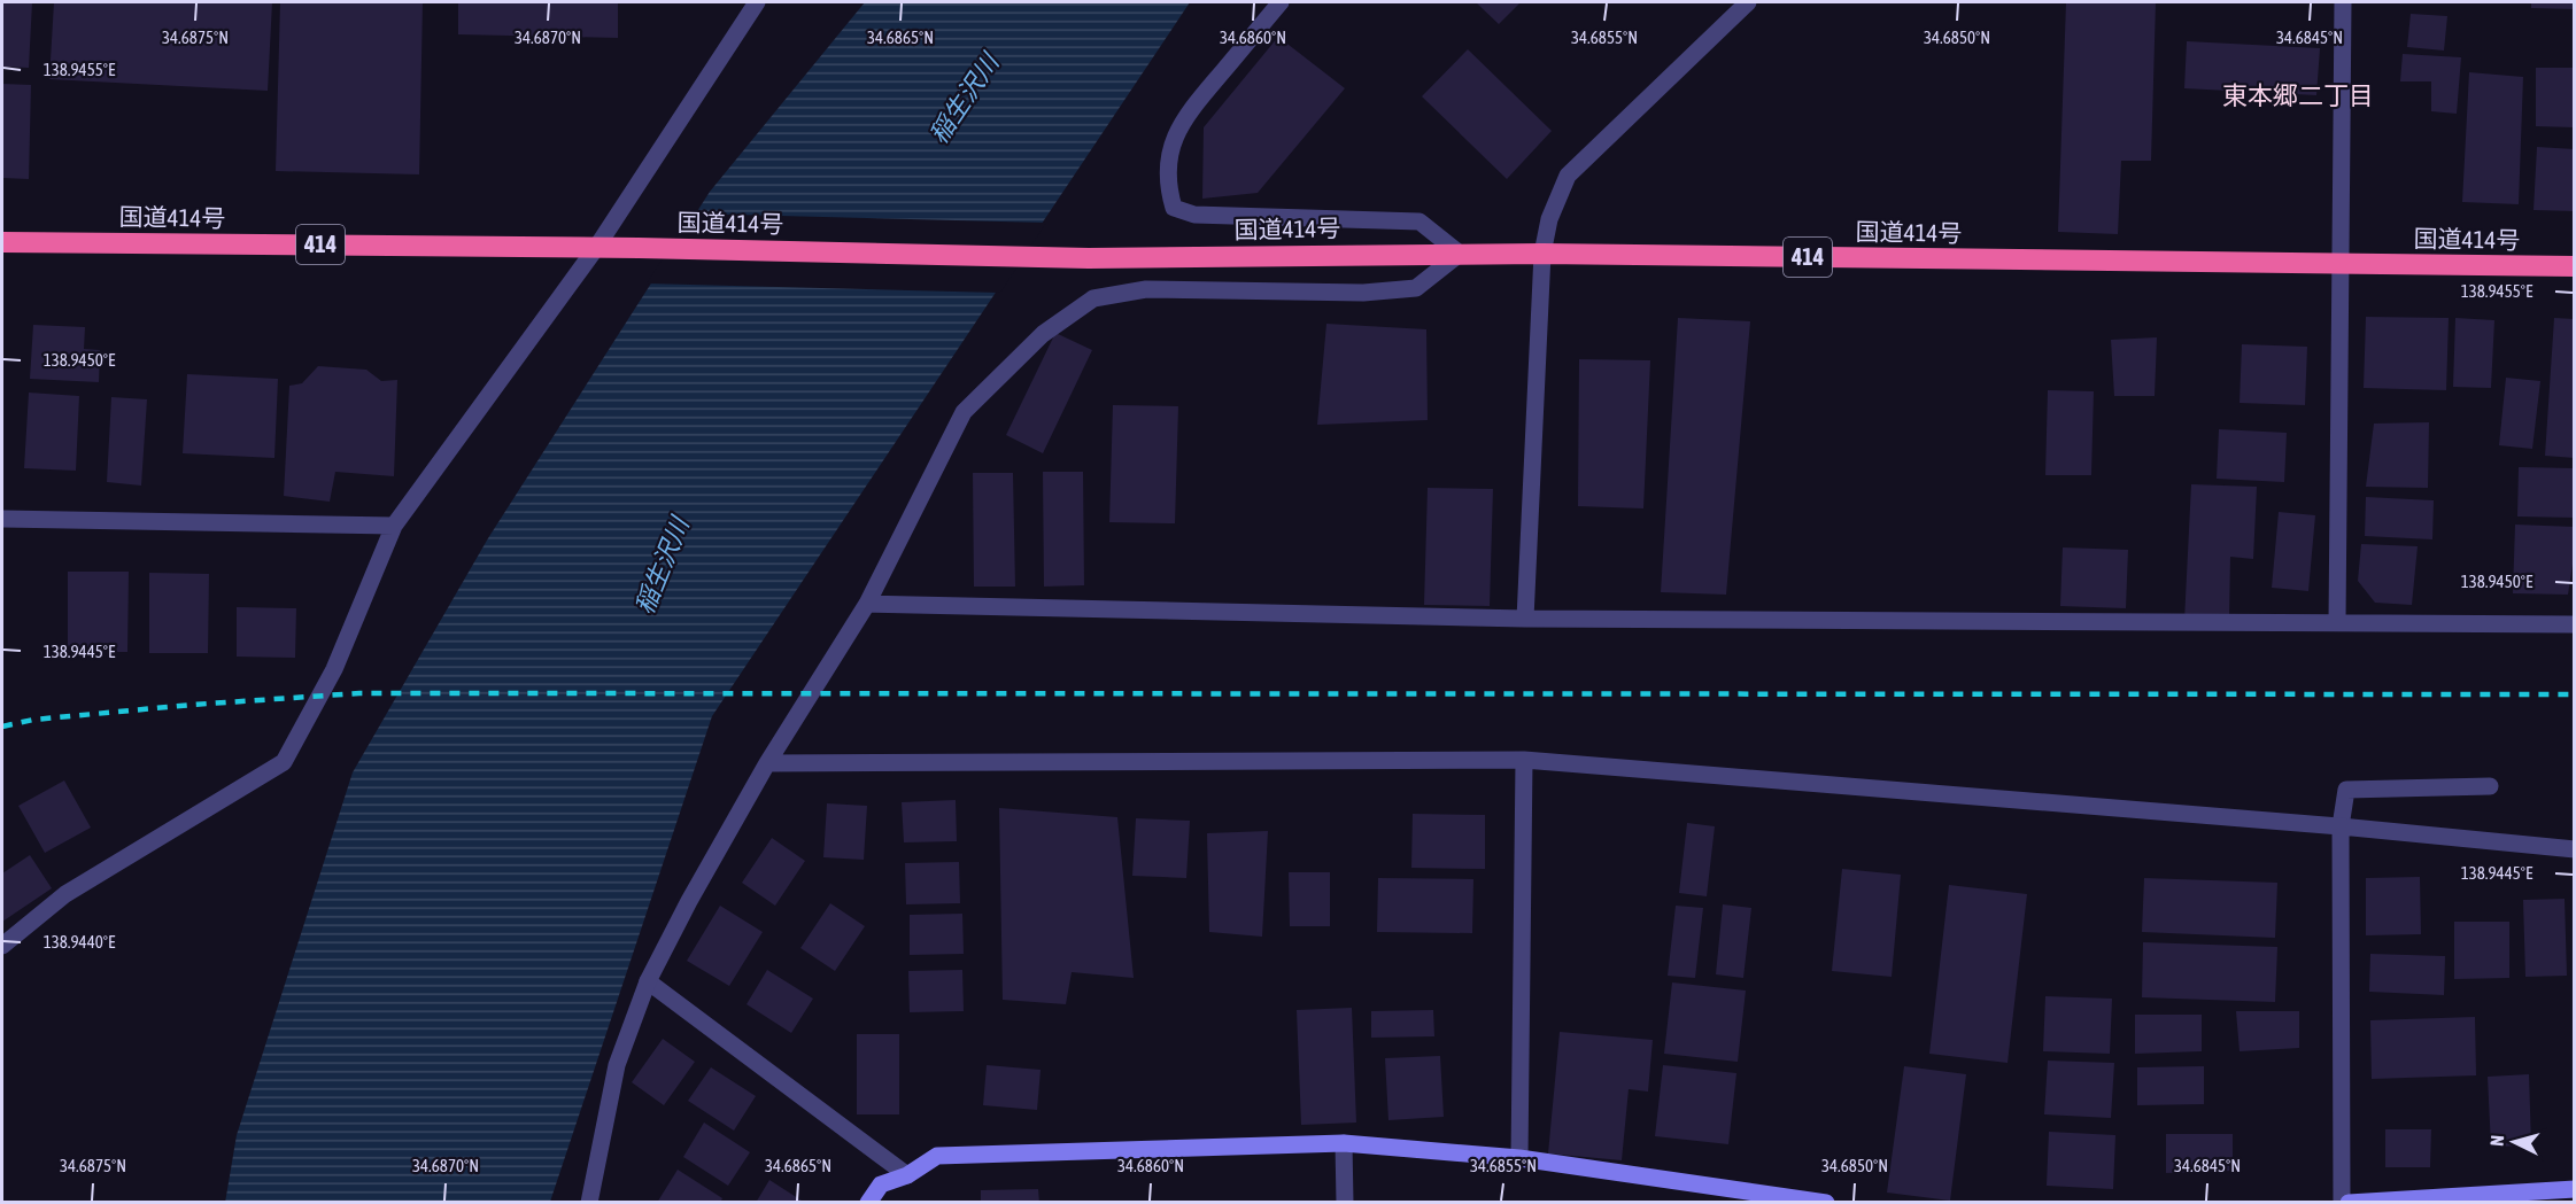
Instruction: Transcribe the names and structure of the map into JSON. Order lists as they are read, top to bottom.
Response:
{
  "streets": {
    "highway": ["国道414号", "414"]
  },
  "districts": ["東本郷二丁目"],
  "water": ["稲生沢川"],
  "north": "left",
  "coordinates": [
    "34.6875°N",
    "34.6870°N",
    "34.6865°N",
    "34.6860°N",
    "34.6855°N",
    "34.6850°N",
    "34.6845°N",
    "138.9455°E",
    "138.9450°E",
    "138.9445°E",
    "138.9440°E"
  ]
}
